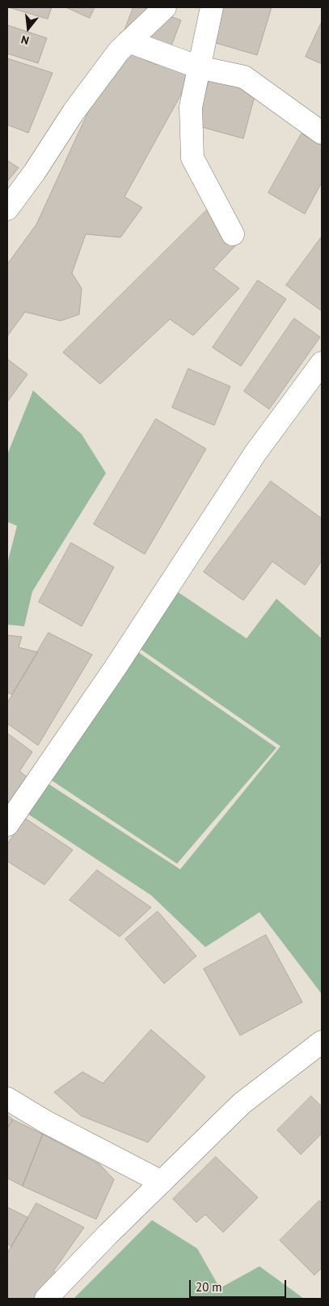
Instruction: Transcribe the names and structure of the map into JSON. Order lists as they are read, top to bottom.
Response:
{
  "scale_bar": "20 m",
  "north": "bottom"
}
